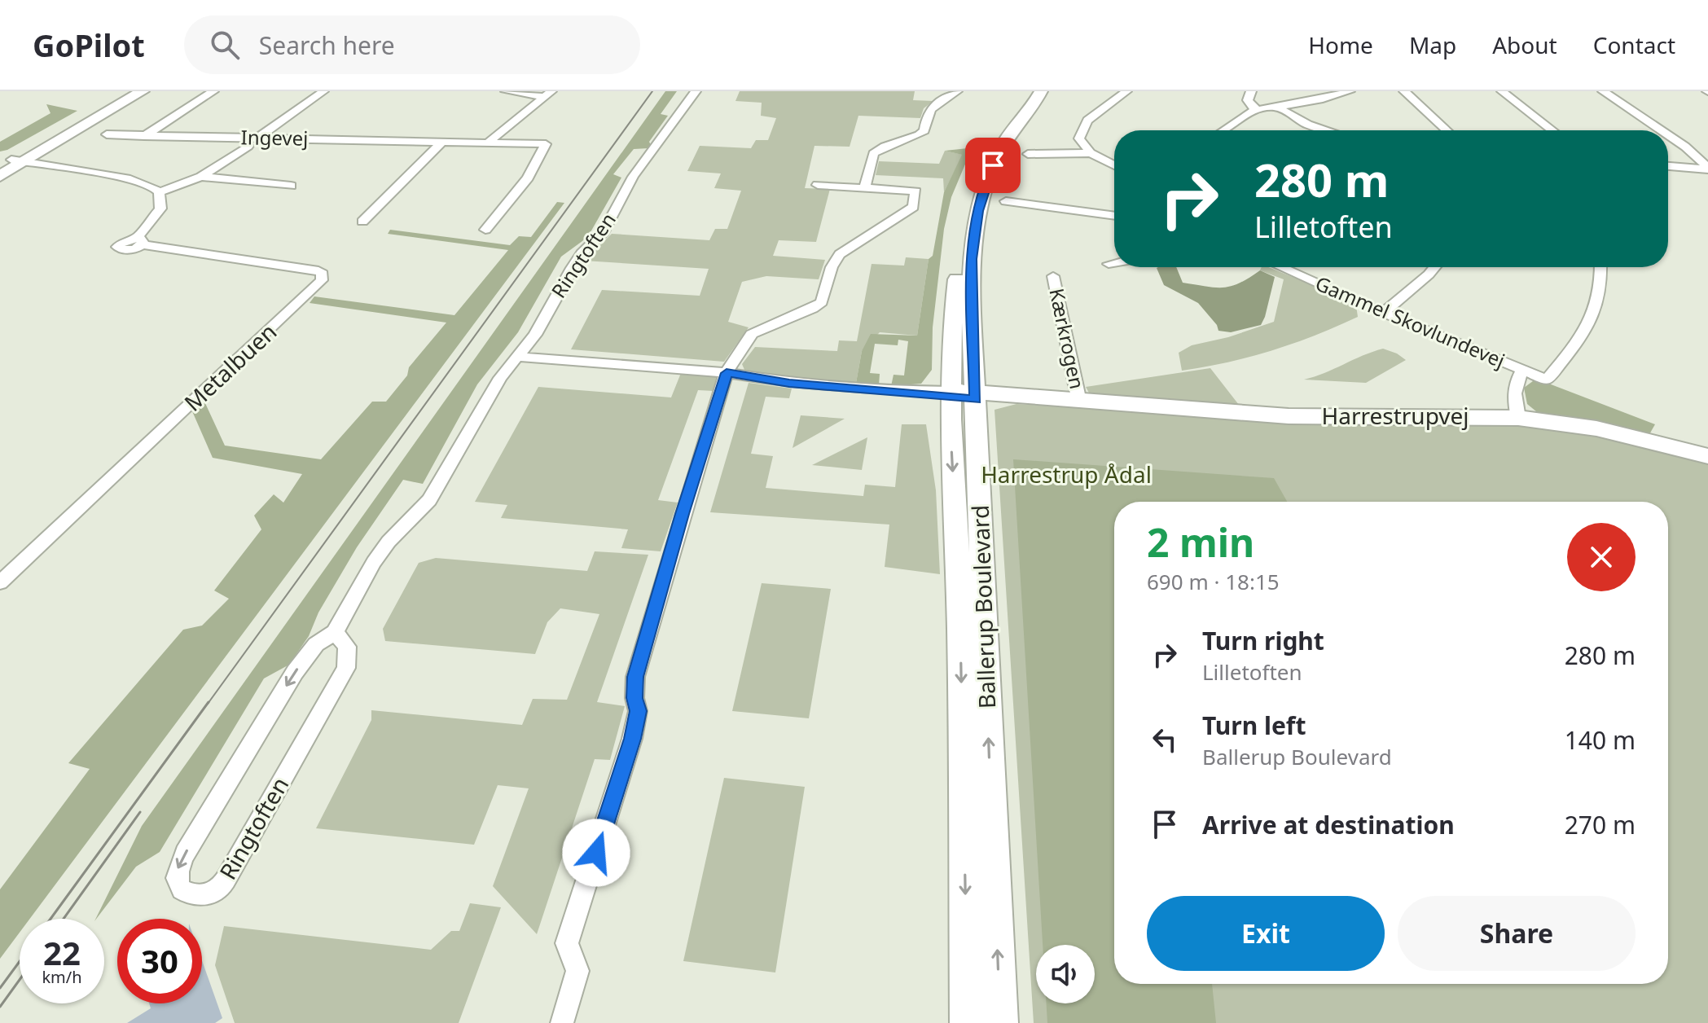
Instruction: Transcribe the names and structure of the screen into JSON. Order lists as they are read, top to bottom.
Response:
{
  "streets": {
    "street": [
      "Ingevej",
      "Ringtoften",
      "Gammel Skovlundevej",
      "Kærkrogen",
      "Metalbuen",
      "Harrestrupvej",
      "Ballerup Boulevard"
    ]
  },
  "crossings": [
    ["Gammel Skovlundevej", "Harrestrupvej"],
    ["Kærkrogen", "Harrestrupvej"],
    ["Harrestrupvej", "Ballerup Boulevard"]
  ],
  "parks": ["Harrestrup Ådal"],
  "page": {
    "header": "GoPilot",
    "search": "Search here",
    "nav": [
      "Home",
      "Map",
      "About",
      "Contact"
    ],
    "turn": ["280 m", "Lilletoften"],
    "heading": ["2 min", "690 m · 18:15"],
    "list": [
      {
        "name": "Turn right",
        "note": "Lilletoften",
        "value": "280 m"
      },
      {
        "name": "Turn left",
        "note": "Ballerup Boulevard",
        "value": "140 m"
      },
      {
        "name": "Arrive at destination",
        "value": "270 m"
      }
    ],
    "buttons": ["Exit", "Share"],
    "speed": "22 km/h",
    "limit": "30"
  }
}
